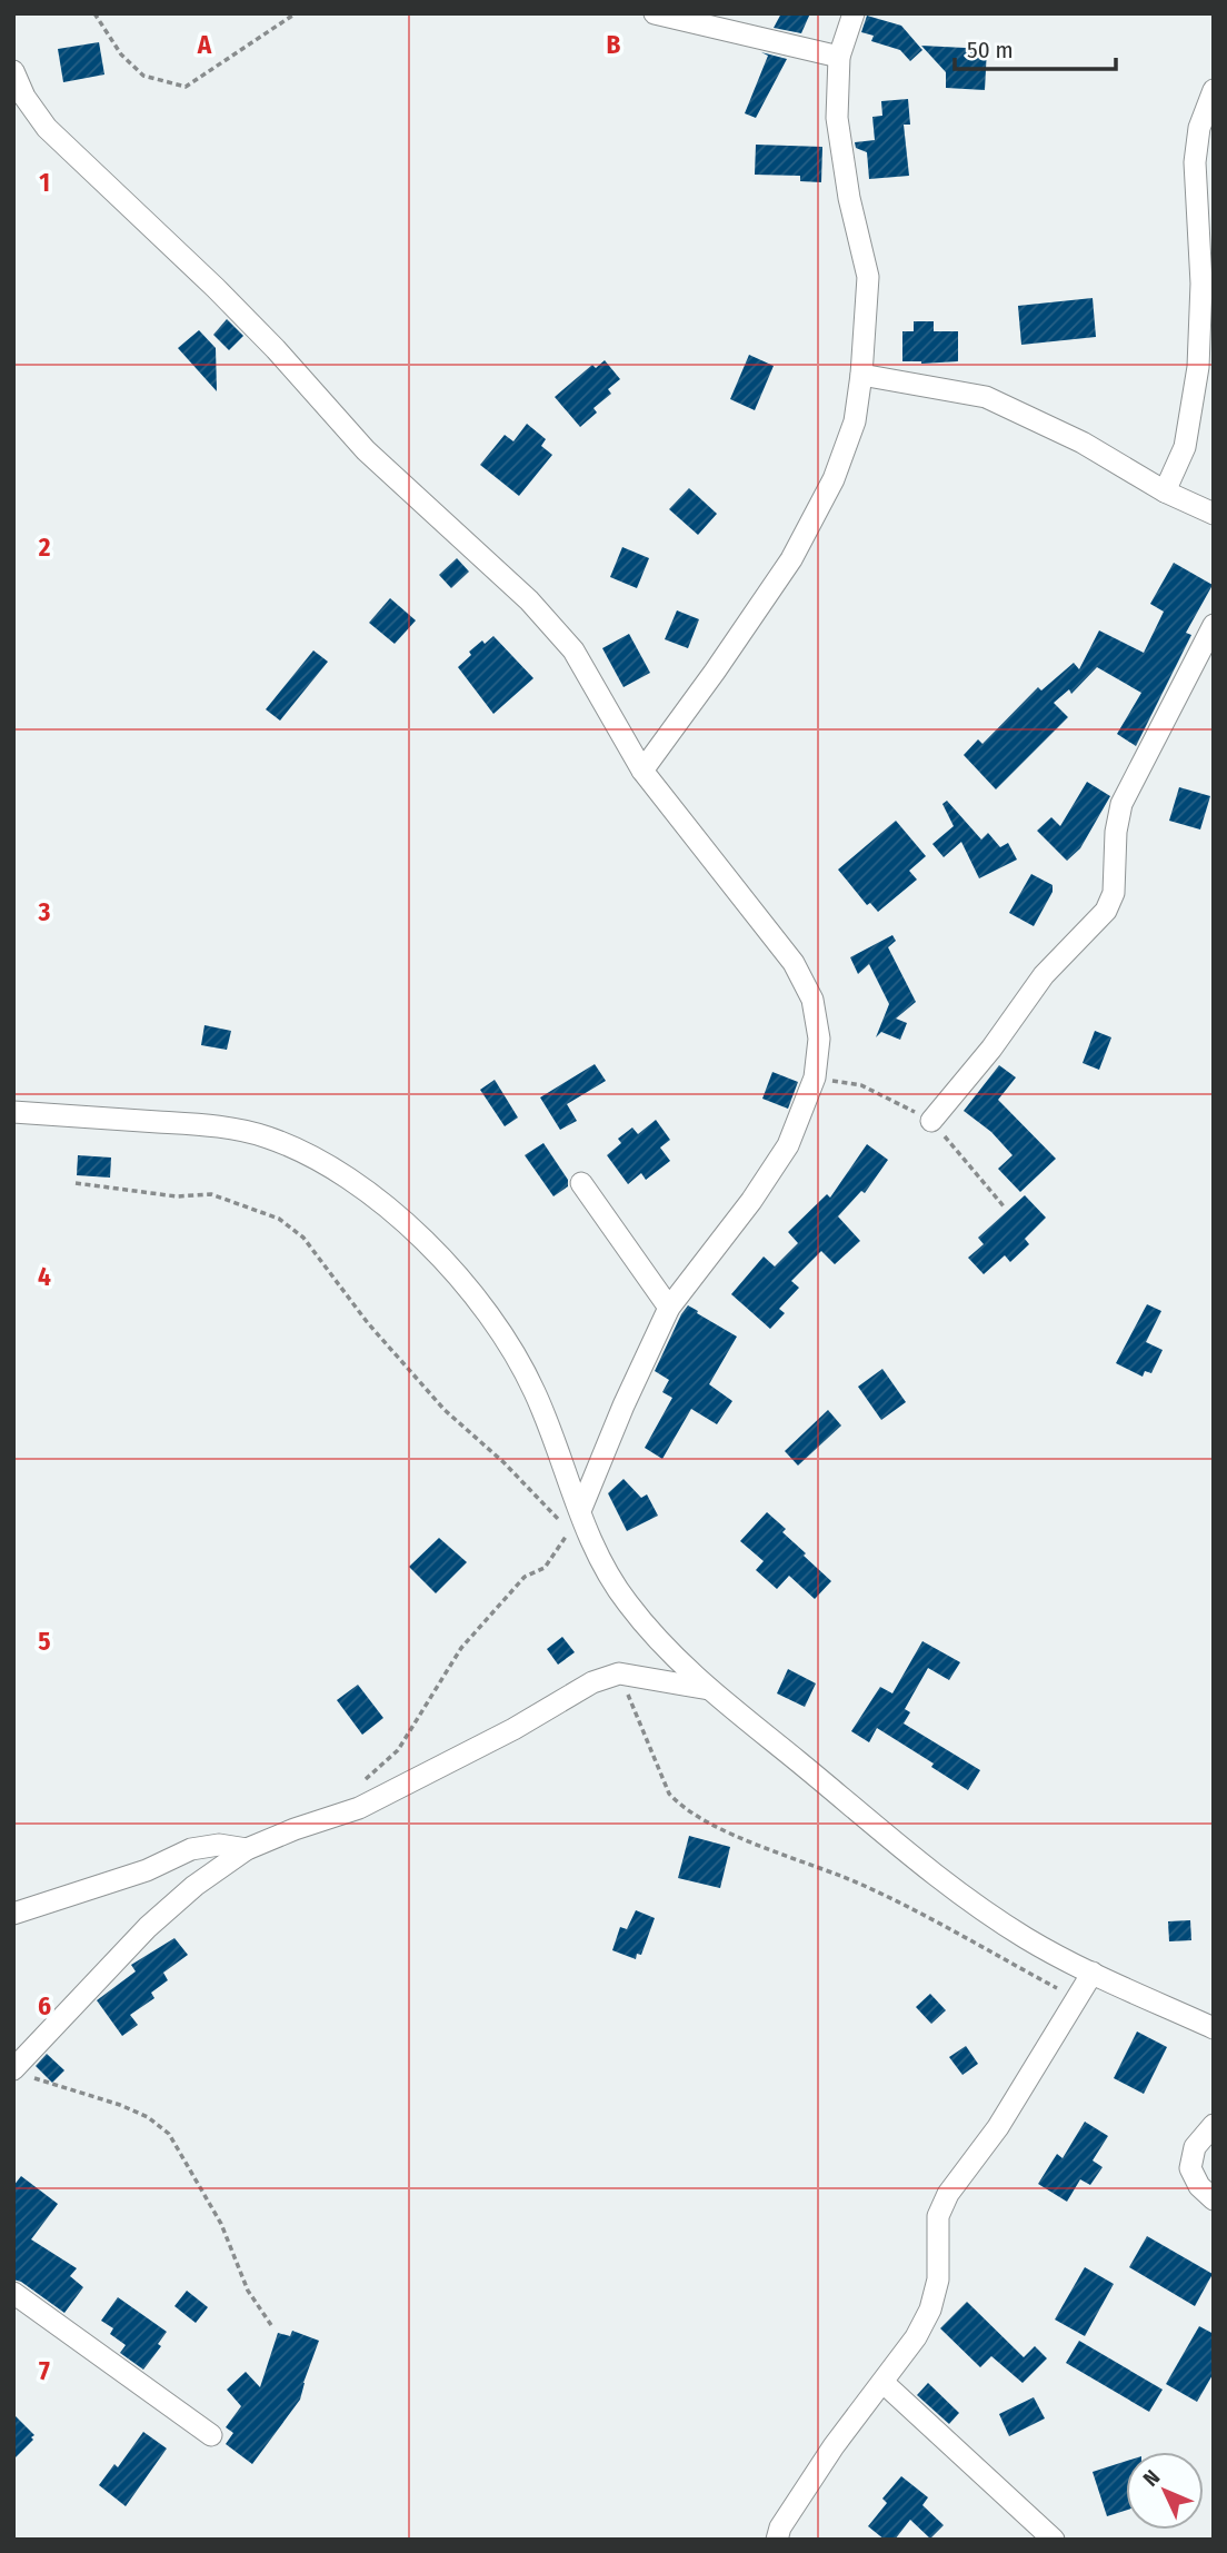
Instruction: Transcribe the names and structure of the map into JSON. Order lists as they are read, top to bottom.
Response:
{
  "scale_bar": "50 m",
  "north": "top left",
  "grid": {
    "columns": ["A", "B"],
    "rows": [
      "1",
      "2",
      "3",
      "4",
      "5",
      "6",
      "7"
    ]
  }
}
